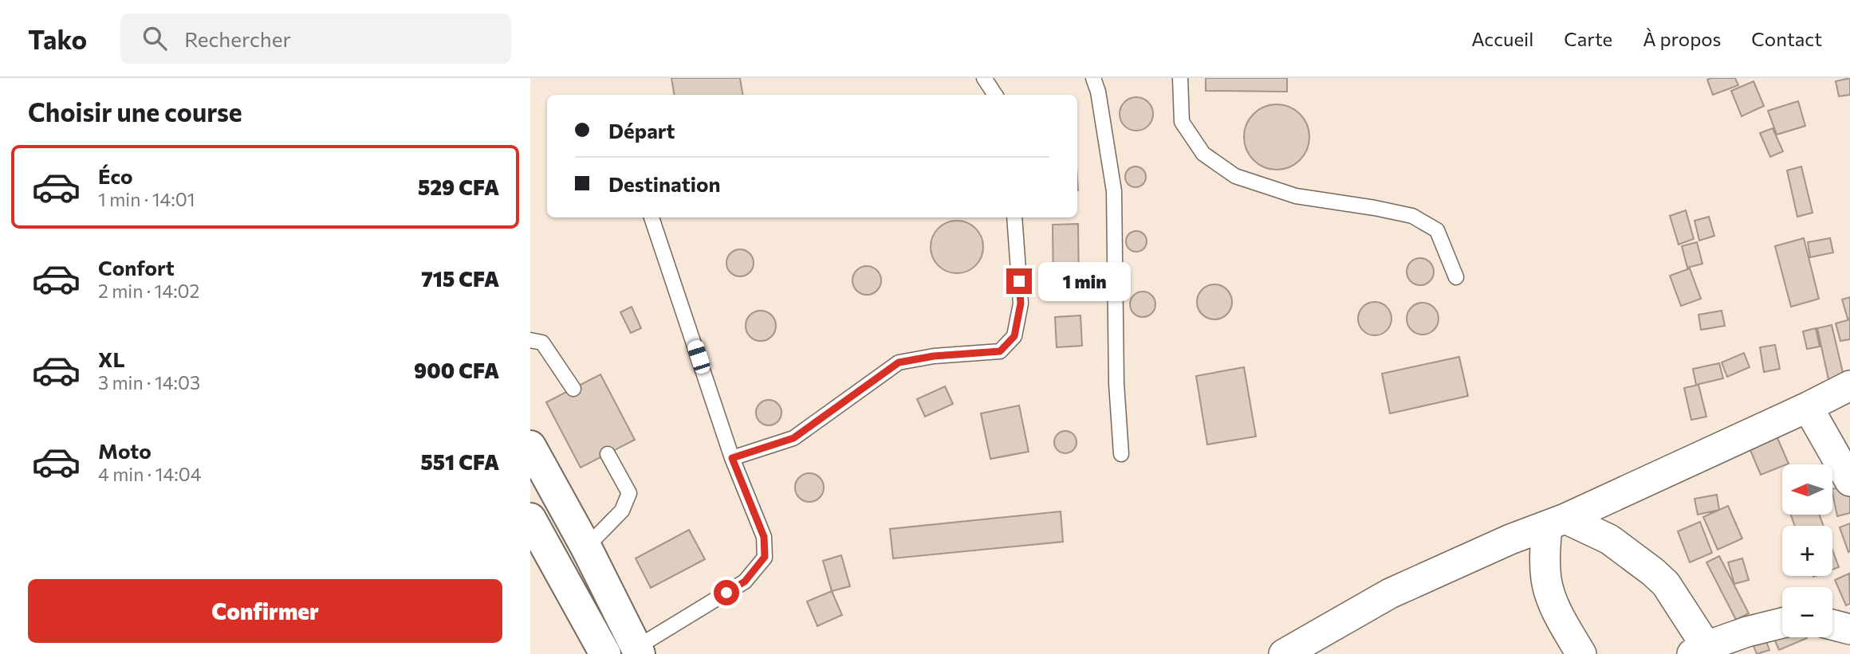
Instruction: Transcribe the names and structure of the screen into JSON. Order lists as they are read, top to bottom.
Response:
{
  "north": "left",
  "page": {
    "header": "Tako",
    "search": "Rechercher",
    "nav": [
      "Accueil",
      "Carte",
      "À propos",
      "Contact"
    ],
    "heading": "Choisir une course",
    "banner": ["Départ", "Destination"],
    "list": [
      {
        "name": "Éco",
        "note": "1 min · 14:01",
        "value": "529 CFA"
      },
      {
        "name": "Confort",
        "note": "2 min · 14:02",
        "value": "715 CFA"
      },
      {
        "name": "XL",
        "note": "3 min · 14:03",
        "value": "900 CFA"
      },
      {
        "name": "Moto",
        "note": "4 min · 14:04",
        "value": "551 CFA"
      }
    ],
    "bubble": "1 min",
    "map_buttons": ["+", "−"],
    "buttons": "Confirmer"
  }
}
